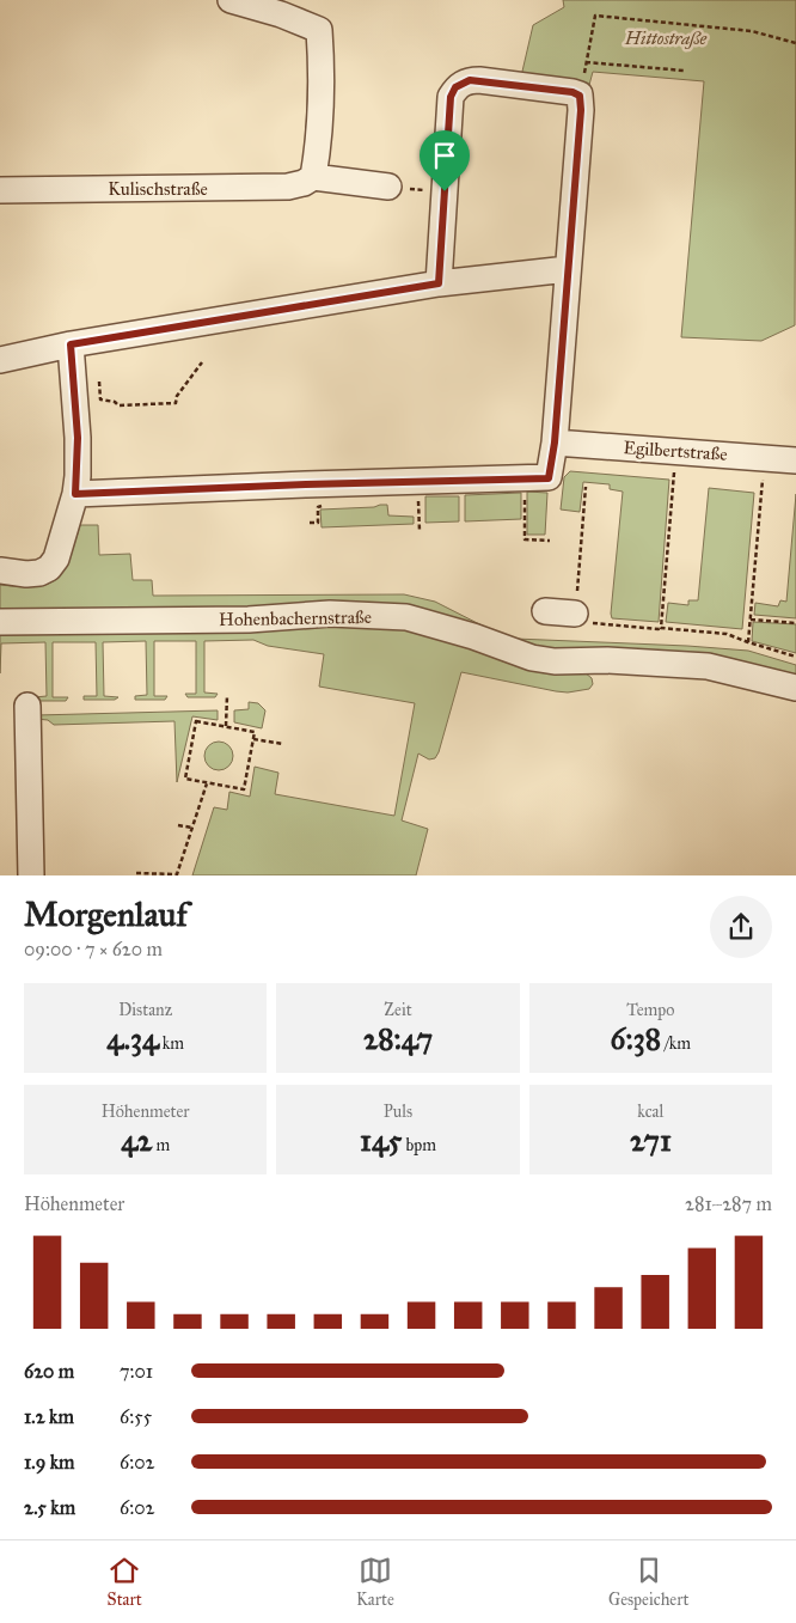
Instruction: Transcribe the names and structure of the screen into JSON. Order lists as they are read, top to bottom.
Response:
{
  "streets": {
    "street": ["Kulischstraße", "Egilbertstraße", "Hohenbachernstraße"]
  },
  "parks": ["Hittostraße"],
  "page": {
    "heading": ["Morgenlauf", "09:00 · 7 × 620 m"],
    "stats": [
      ["Distanz", "4.34 km"],
      ["Zeit", "28:47"],
      ["Tempo", "6:38 /km"],
      ["Höhenmeter", "42 m"],
      ["Puls", "145 bpm"],
      ["kcal", "271"]
    ],
    "chart": ["Höhenmeter", "281–287 m"],
    "list": [
      {
        "name": "620 m",
        "note": "7:01"
      },
      {
        "name": "1.2 km",
        "note": "6:55"
      },
      {
        "name": "1.9 km",
        "note": "6:02"
      },
      {
        "name": "2.5 km",
        "note": "6:02"
      }
    ],
    "tabs": ["Start", "Karte", "Gespeichert"]
  }
}
